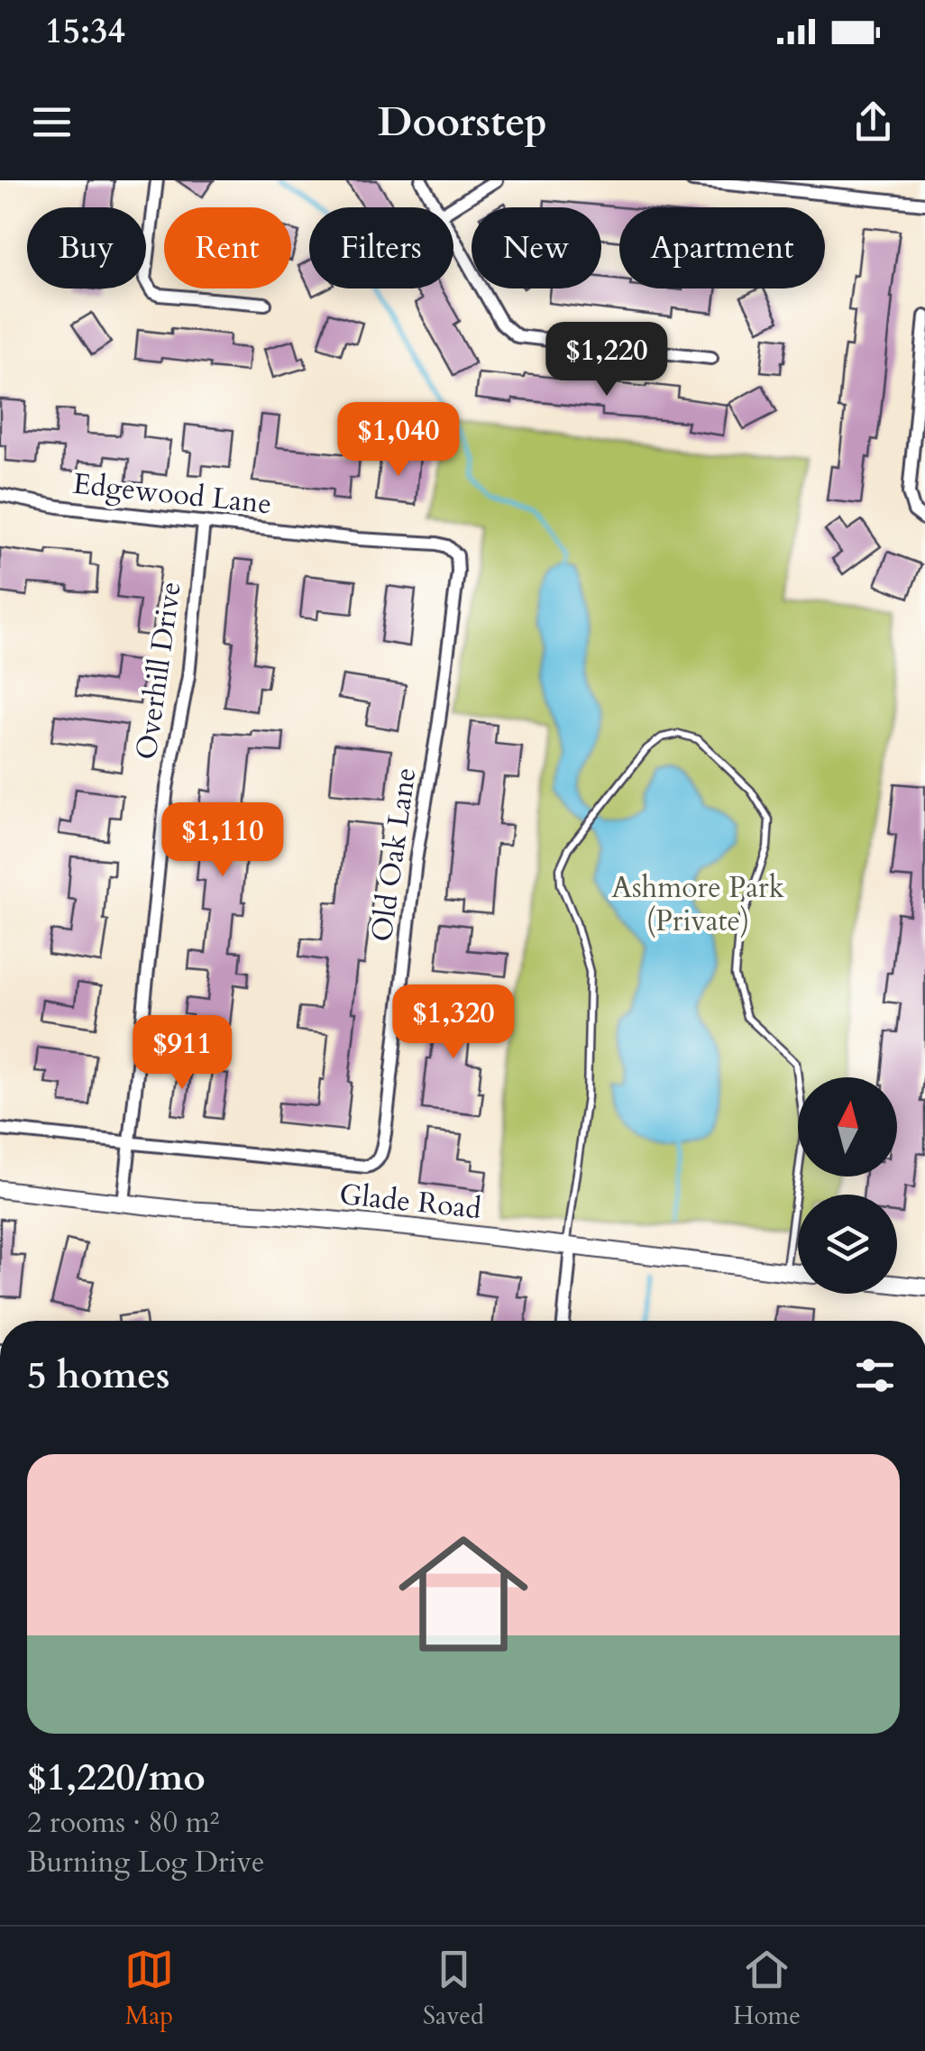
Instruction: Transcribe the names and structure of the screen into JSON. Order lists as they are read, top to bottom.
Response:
{
  "streets": {
    "main road": ["Glade Road"],
    "street": ["Edgewood Lane", "Overhill Drive", "Old Oak Lane"]
  },
  "crossings": [
    ["Edgewood Lane", "Overhill Drive"],
    ["Edgewood Lane", "Old Oak Lane"],
    ["Overhill Drive", "Old Oak Lane"],
    ["Overhill Drive", "Glade Road"]
  ],
  "parks": ["Ashmore Park (Private)"],
  "north": "top",
  "page": {
    "status": "15:34",
    "header": "Doorstep",
    "chip": [
      "Buy",
      "Rent",
      "Filters",
      "New",
      "Apartment"
    ],
    "price": [
      "$1,220",
      "$1,040",
      "$1,110",
      "$1,320",
      "$911"
    ],
    "heading": "5 homes",
    "list": [
      {
        "name": "$1,220/mo",
        "note": "2 rooms · 80 m² · Burning Log Drive"
      }
    ],
    "tabs": ["Map", "Saved", "Home"]
  }
}
